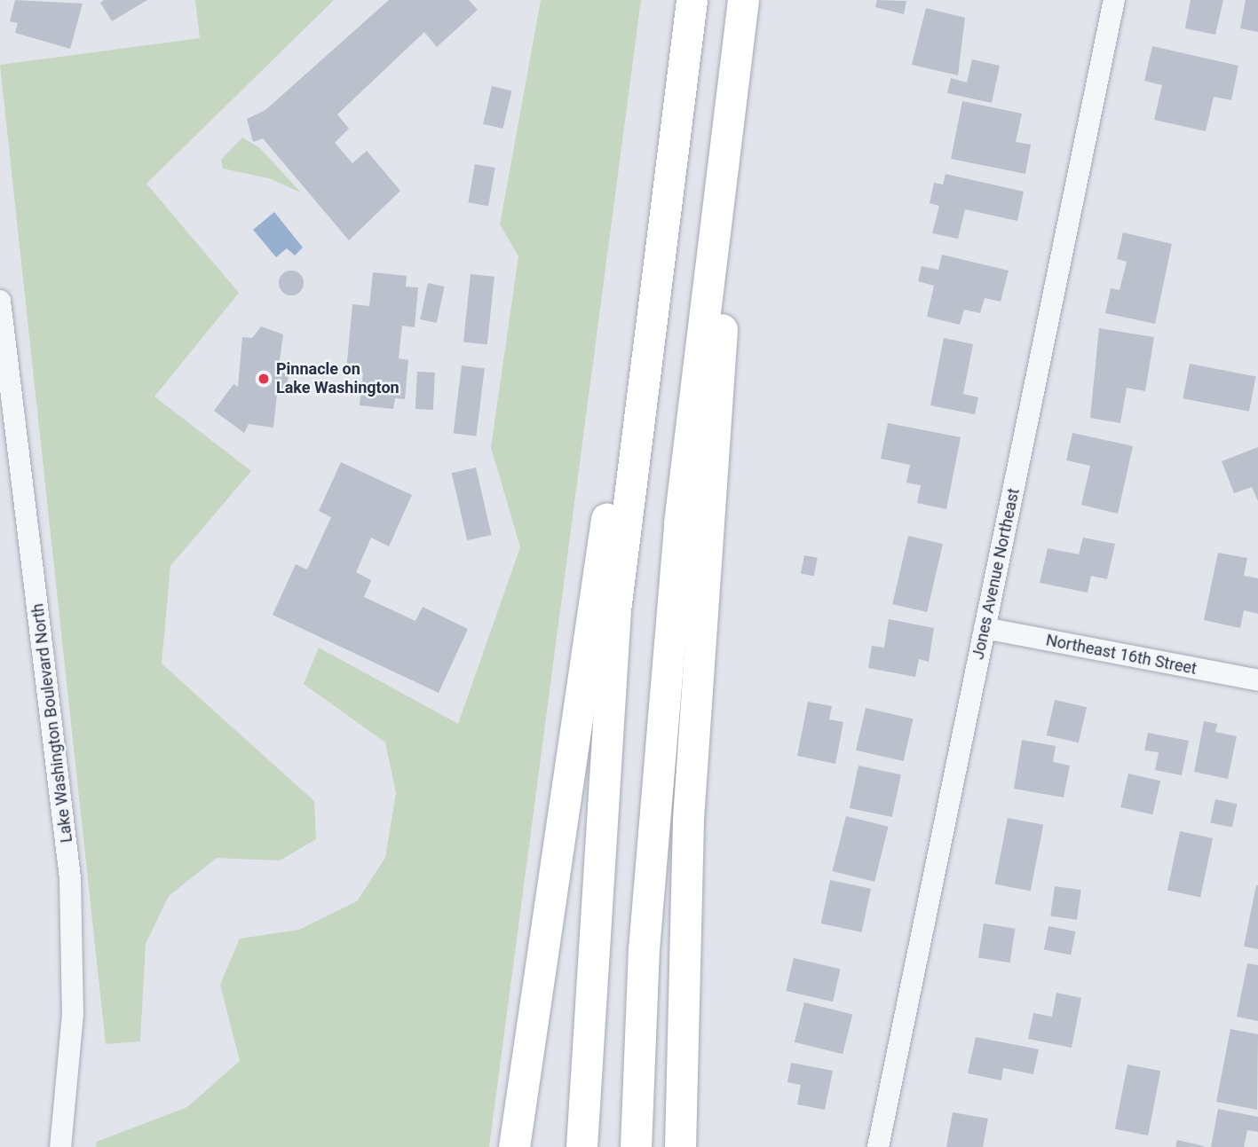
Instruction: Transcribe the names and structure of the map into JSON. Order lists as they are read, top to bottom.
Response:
{
  "streets": {
    "street": ["Jones Avenue Northeast", "Northeast 16th Street", "Lake Washington Boulevard North"]
  },
  "crossings": [
    ["Jones Avenue Northeast", "Northeast 16th Street"]
  ],
  "places": ["Pinnacle on Lake Washington"]
}
